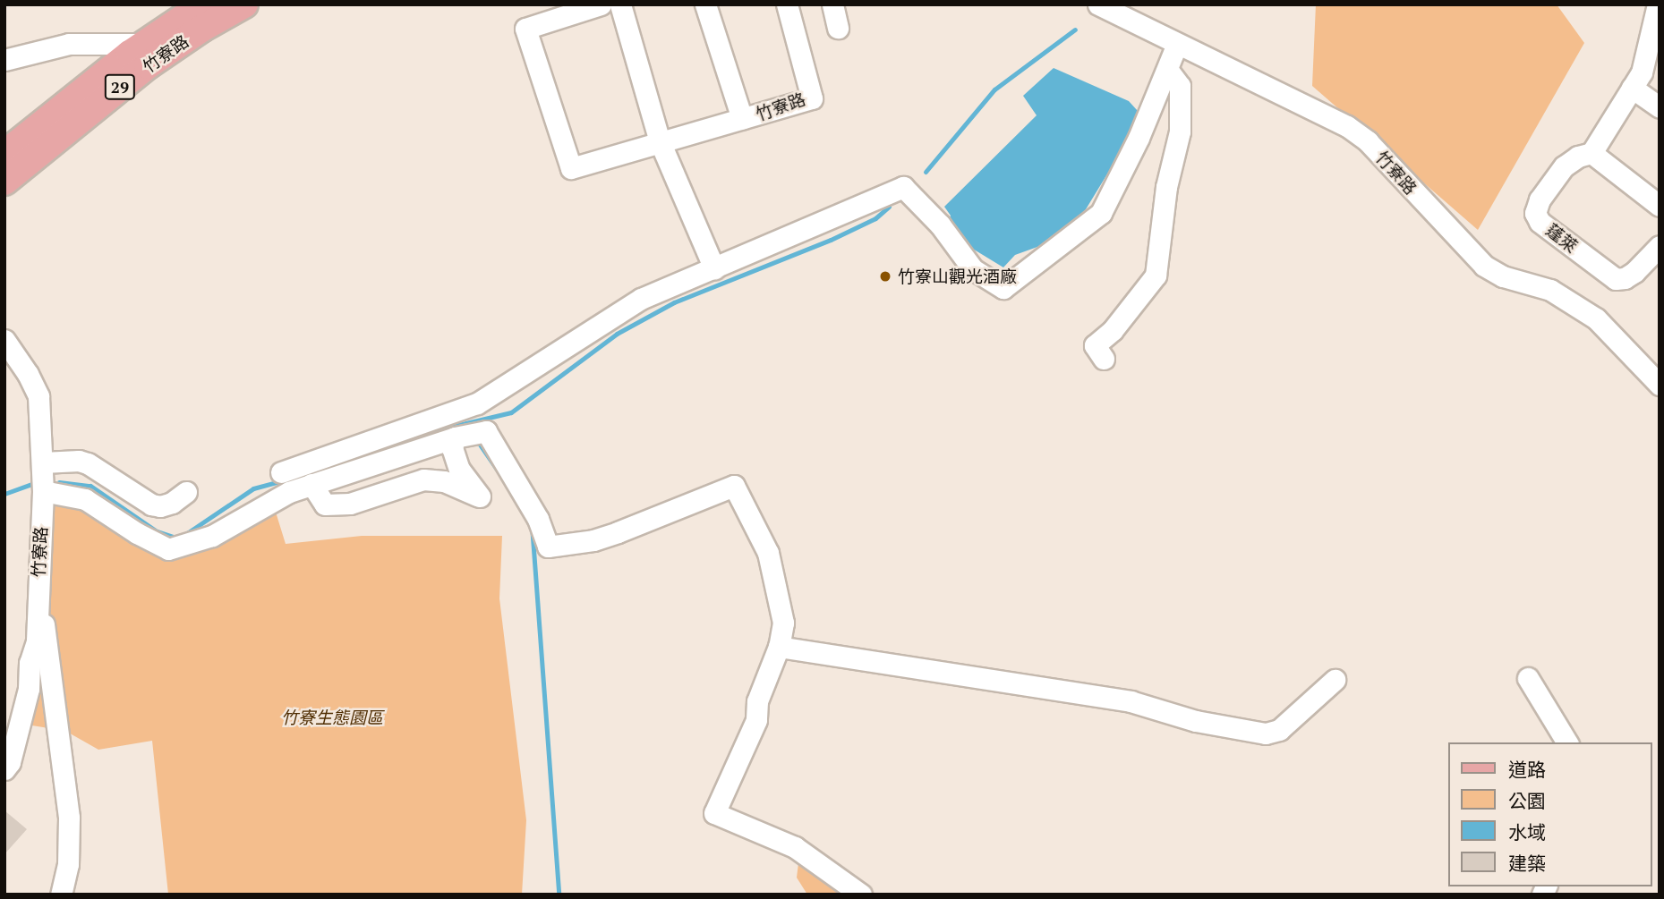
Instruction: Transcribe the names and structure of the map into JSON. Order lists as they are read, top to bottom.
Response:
{
  "streets": {
    "main road": ["竹寮路", "29"],
    "street": ["蓬萊"]
  },
  "parks": ["竹寮生態園區"],
  "places": ["竹寮山觀光酒廠"],
  "legend": [
    "道路",
    "公園",
    "水域",
    "建築"
  ]
}
